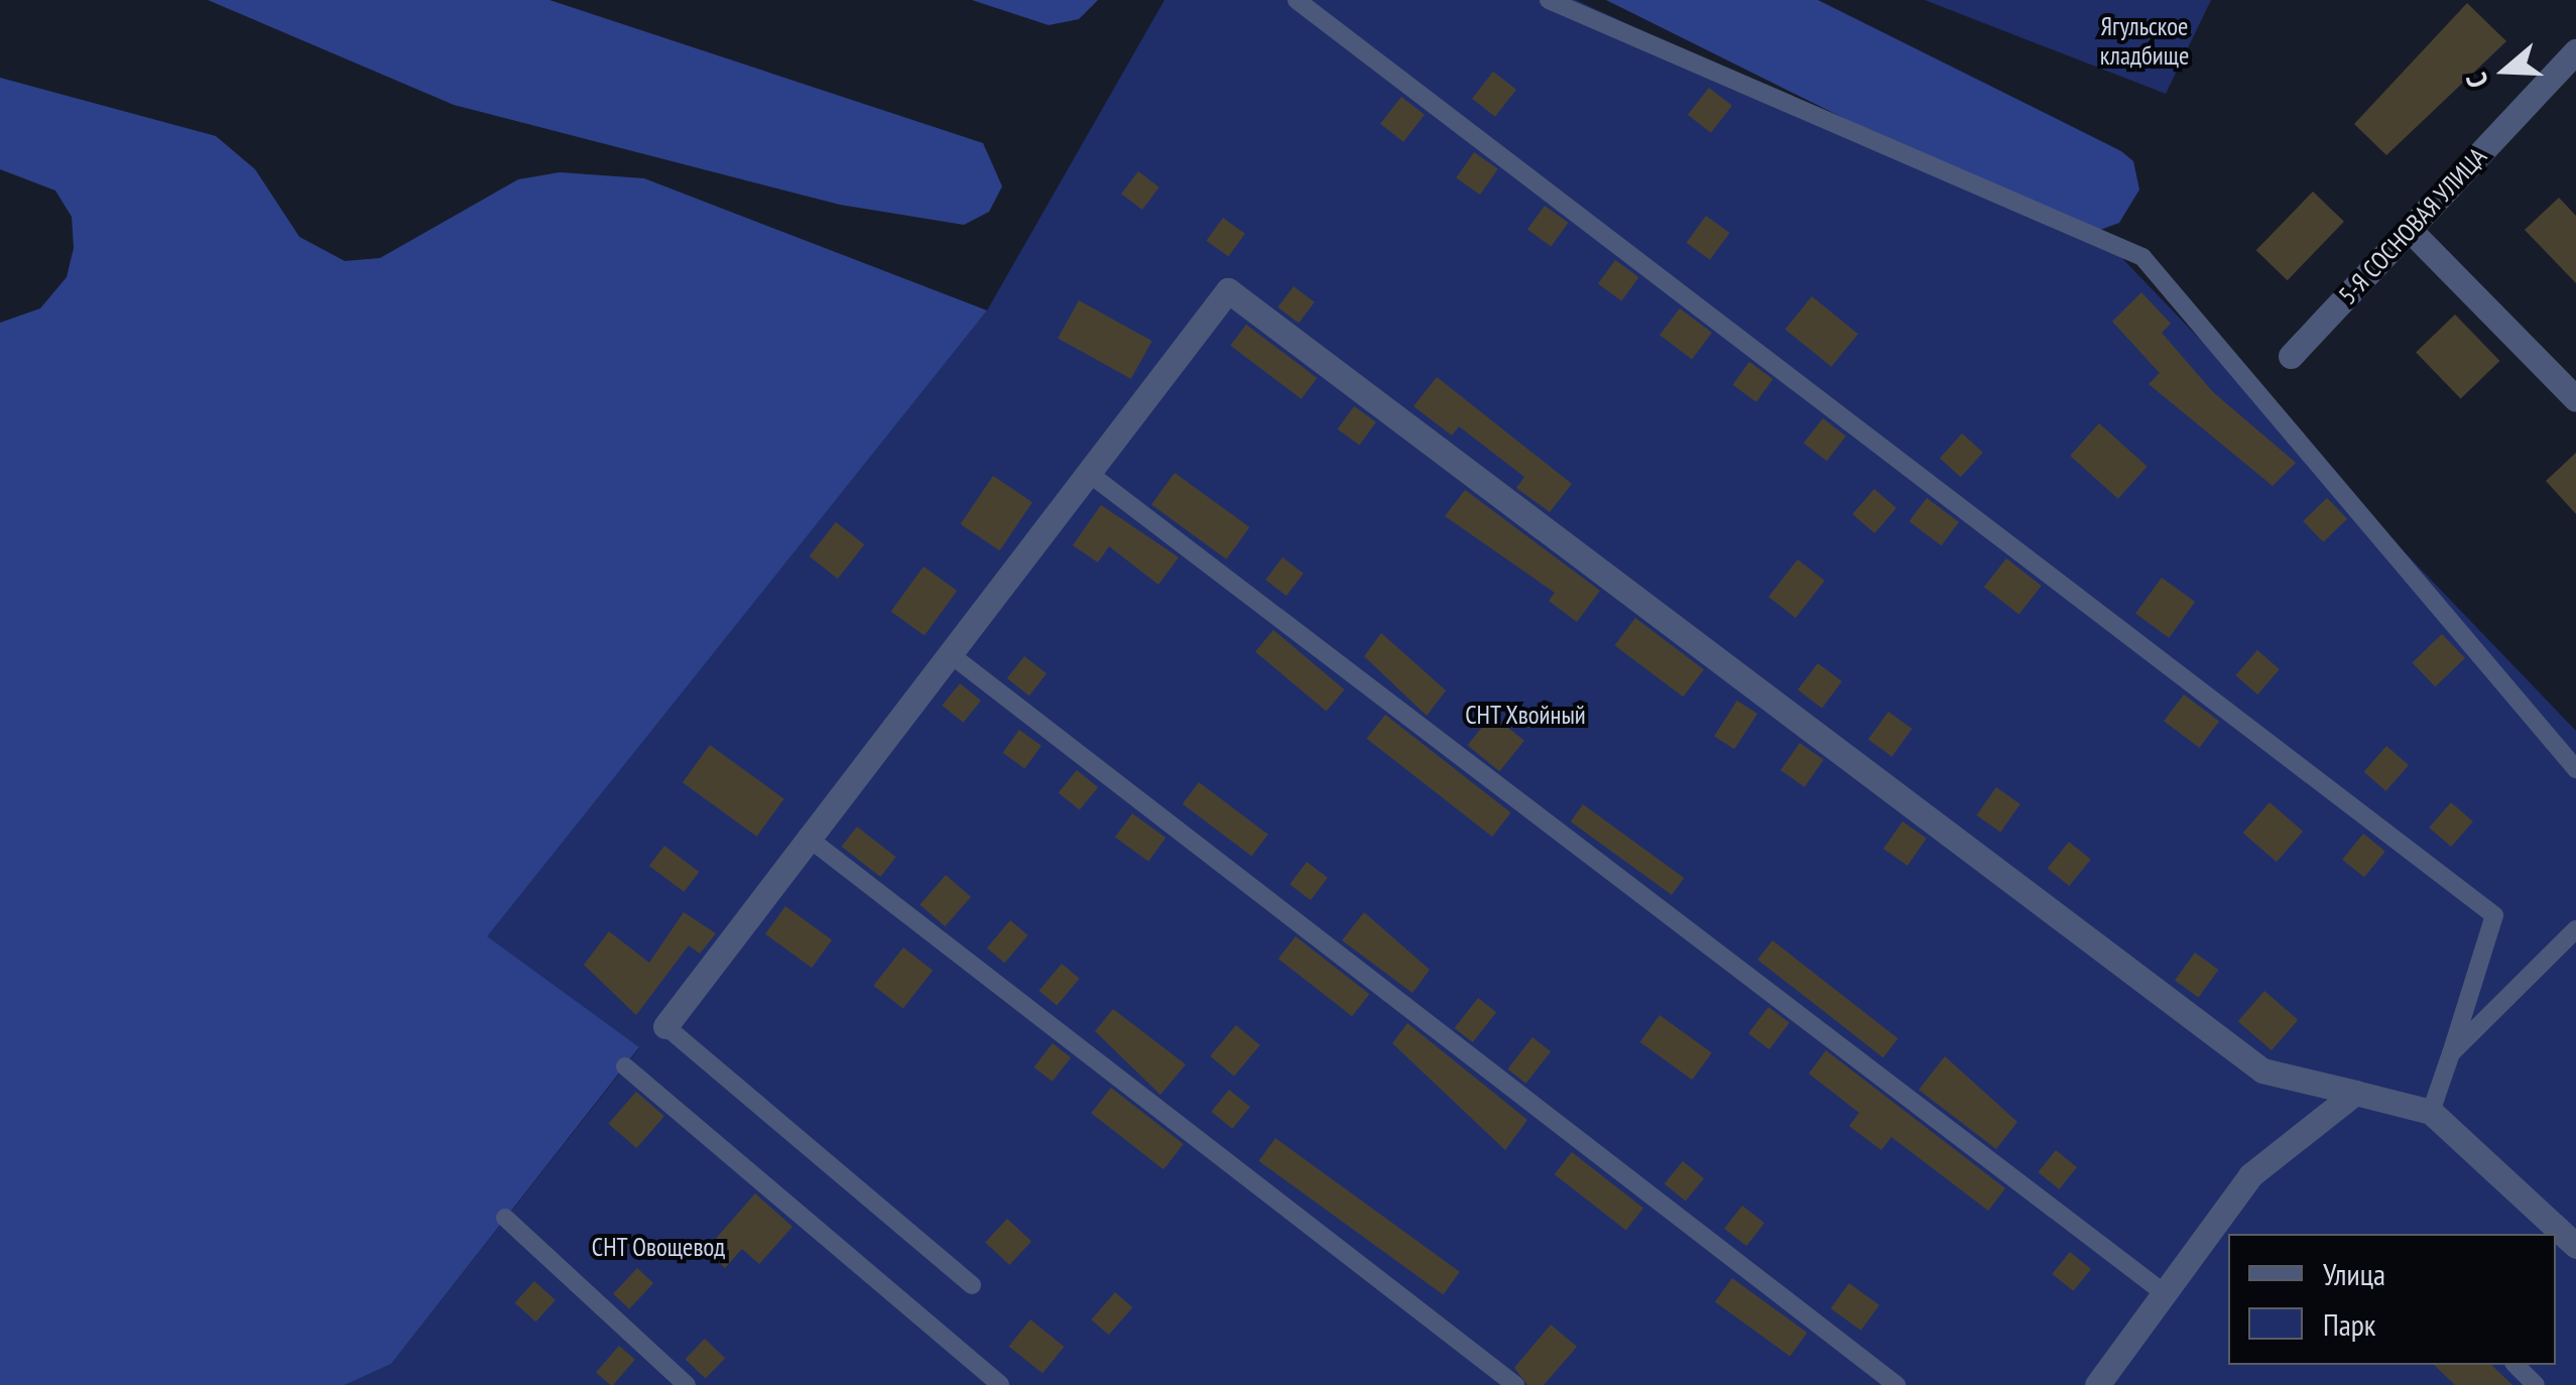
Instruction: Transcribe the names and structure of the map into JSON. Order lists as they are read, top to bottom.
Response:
{
  "streets": {
    "street": ["5-Я СОСНОВАЯ УЛИЦА"]
  },
  "parks": ["Ягульское кладбище", "СНТ Хвойный", "СНТ Овощевод"],
  "legend": ["Улица", "Парк"],
  "north": "left"
}
